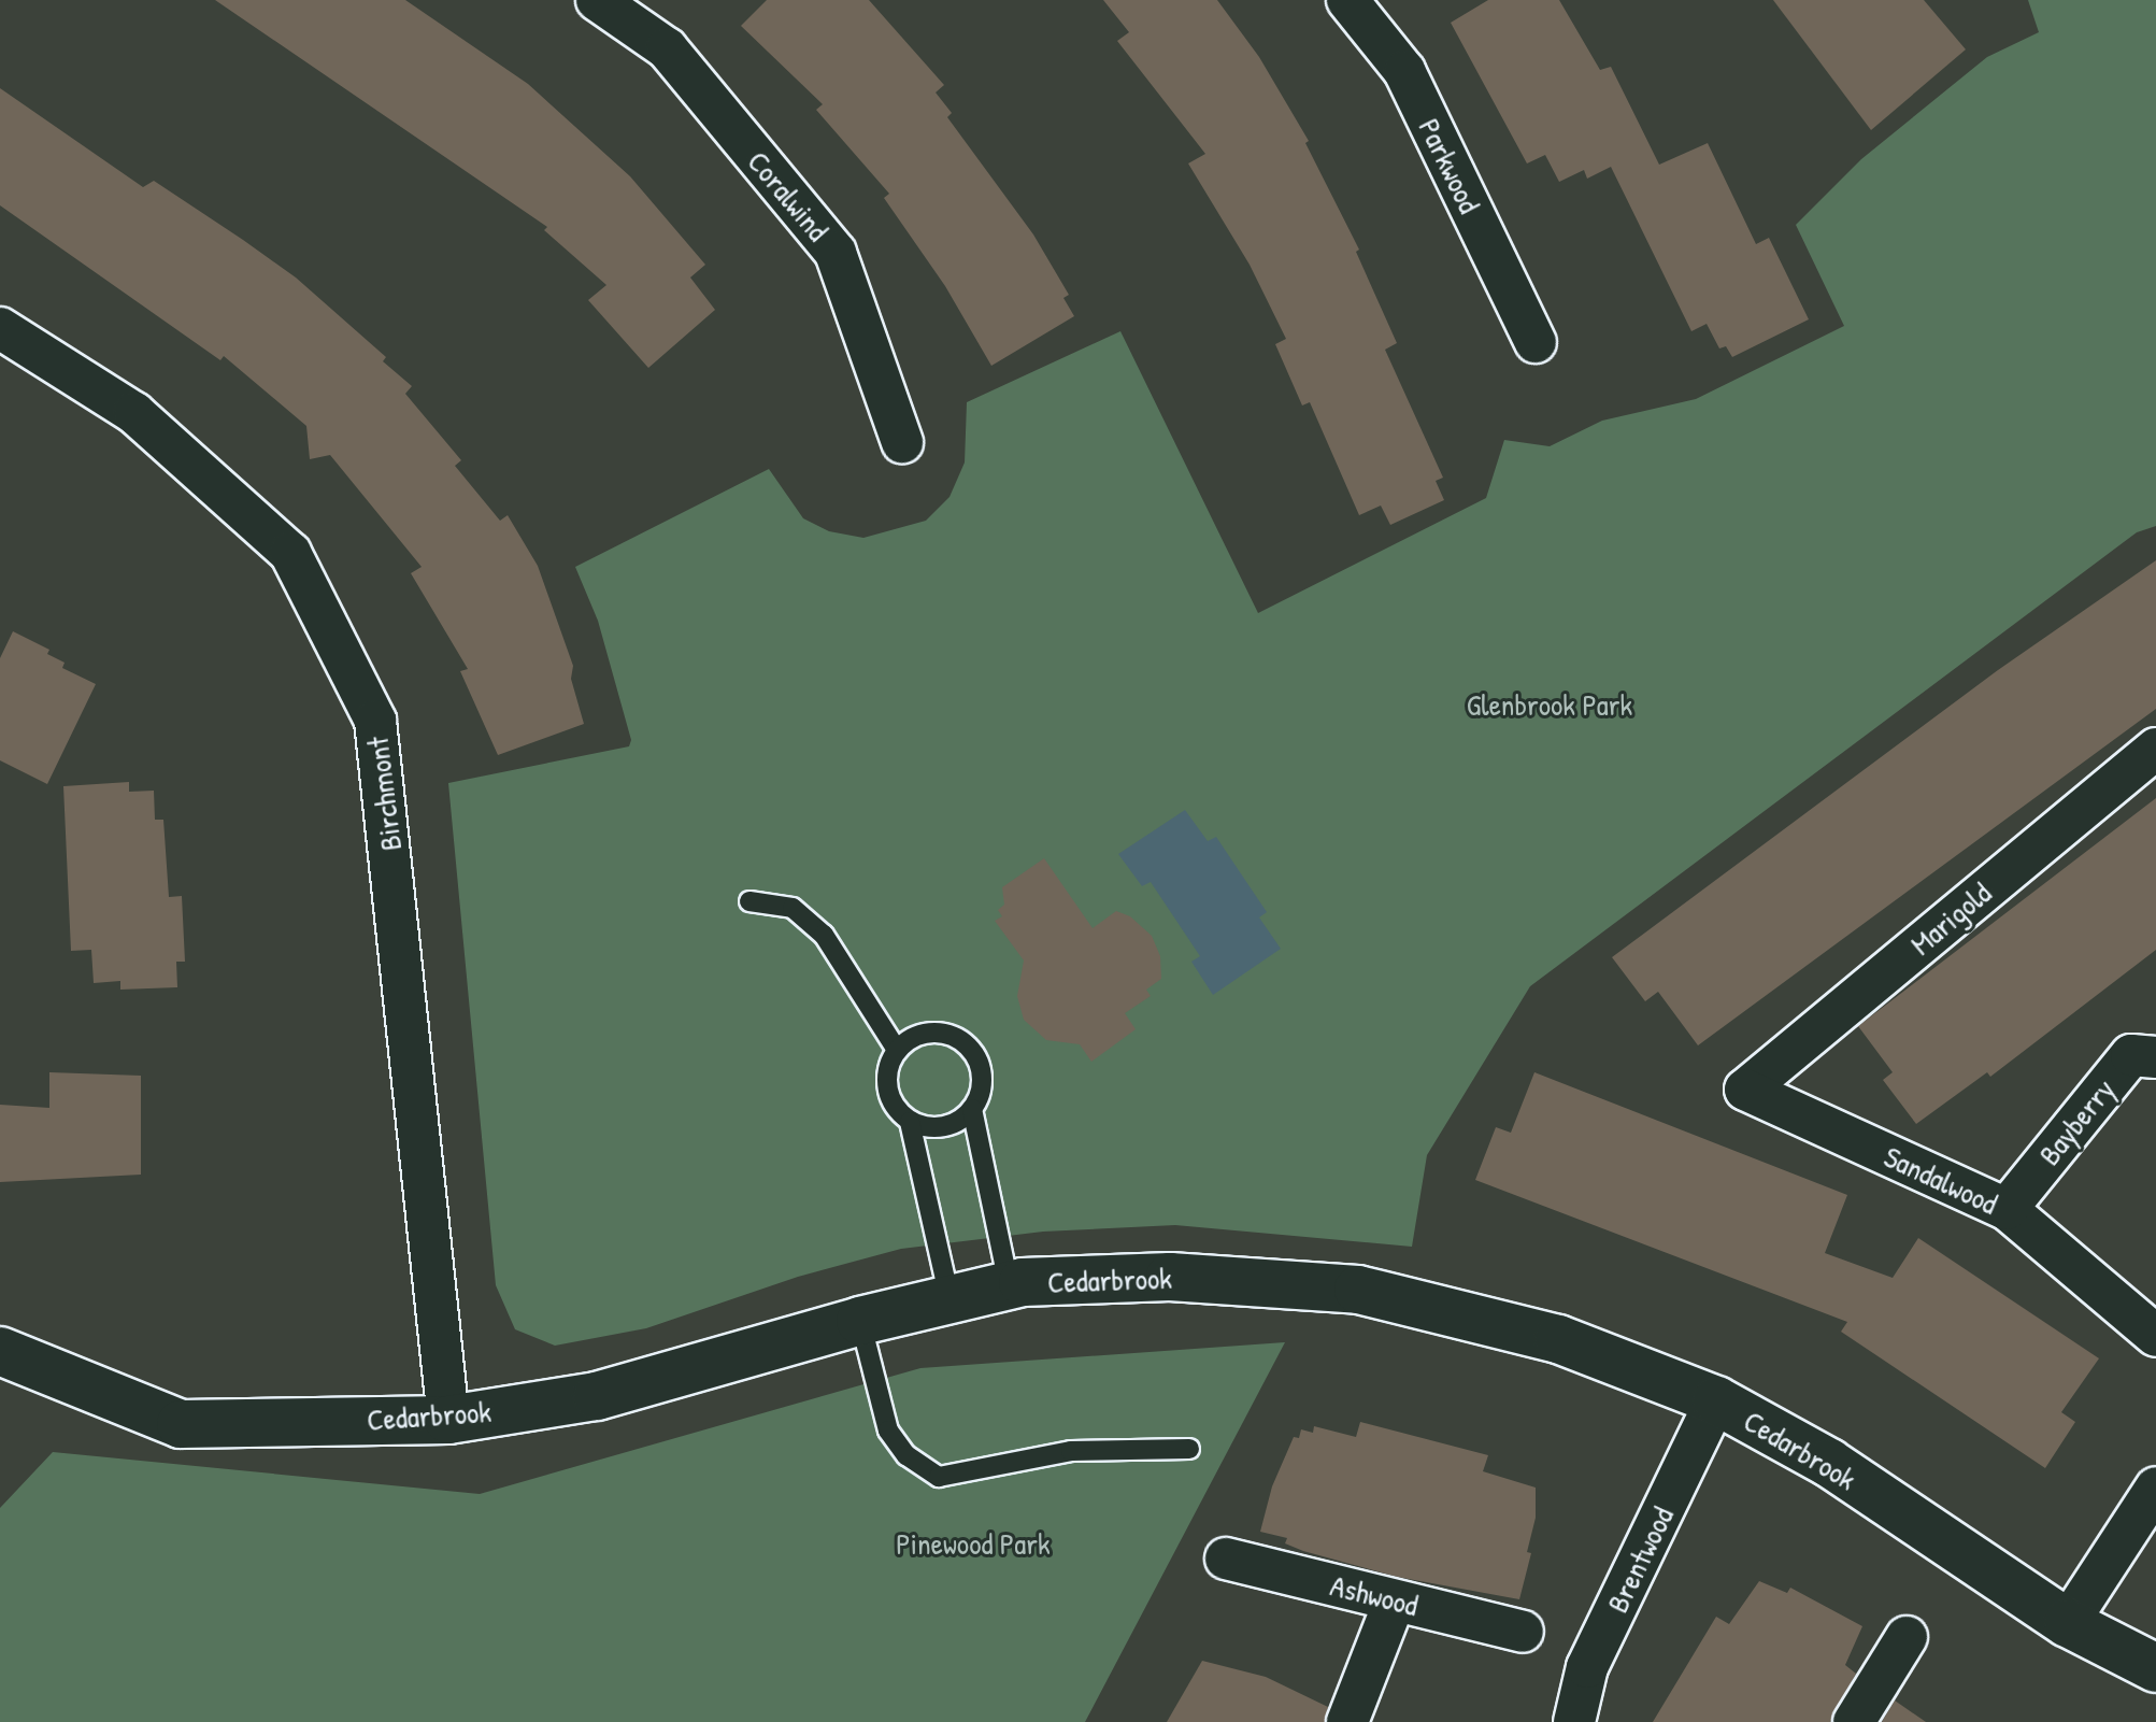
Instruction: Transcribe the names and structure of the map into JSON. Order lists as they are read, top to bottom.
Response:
{
  "streets": {
    "street": [
      "Parkwood",
      "Coralwind",
      "Birchmont",
      "Marigold",
      "Bayberry",
      "Sandalwood",
      "Cedarbrook",
      "Brentwood",
      "Ashwood"
    ]
  },
  "crossings": [
    ["Birchmont", "Cedarbrook"],
    ["Marigold", "Sandalwood"],
    ["Bayberry", "Sandalwood"],
    ["Cedarbrook", "Brentwood"]
  ],
  "parks": ["Glenbrook Park", "Pinewood Park"]
}
